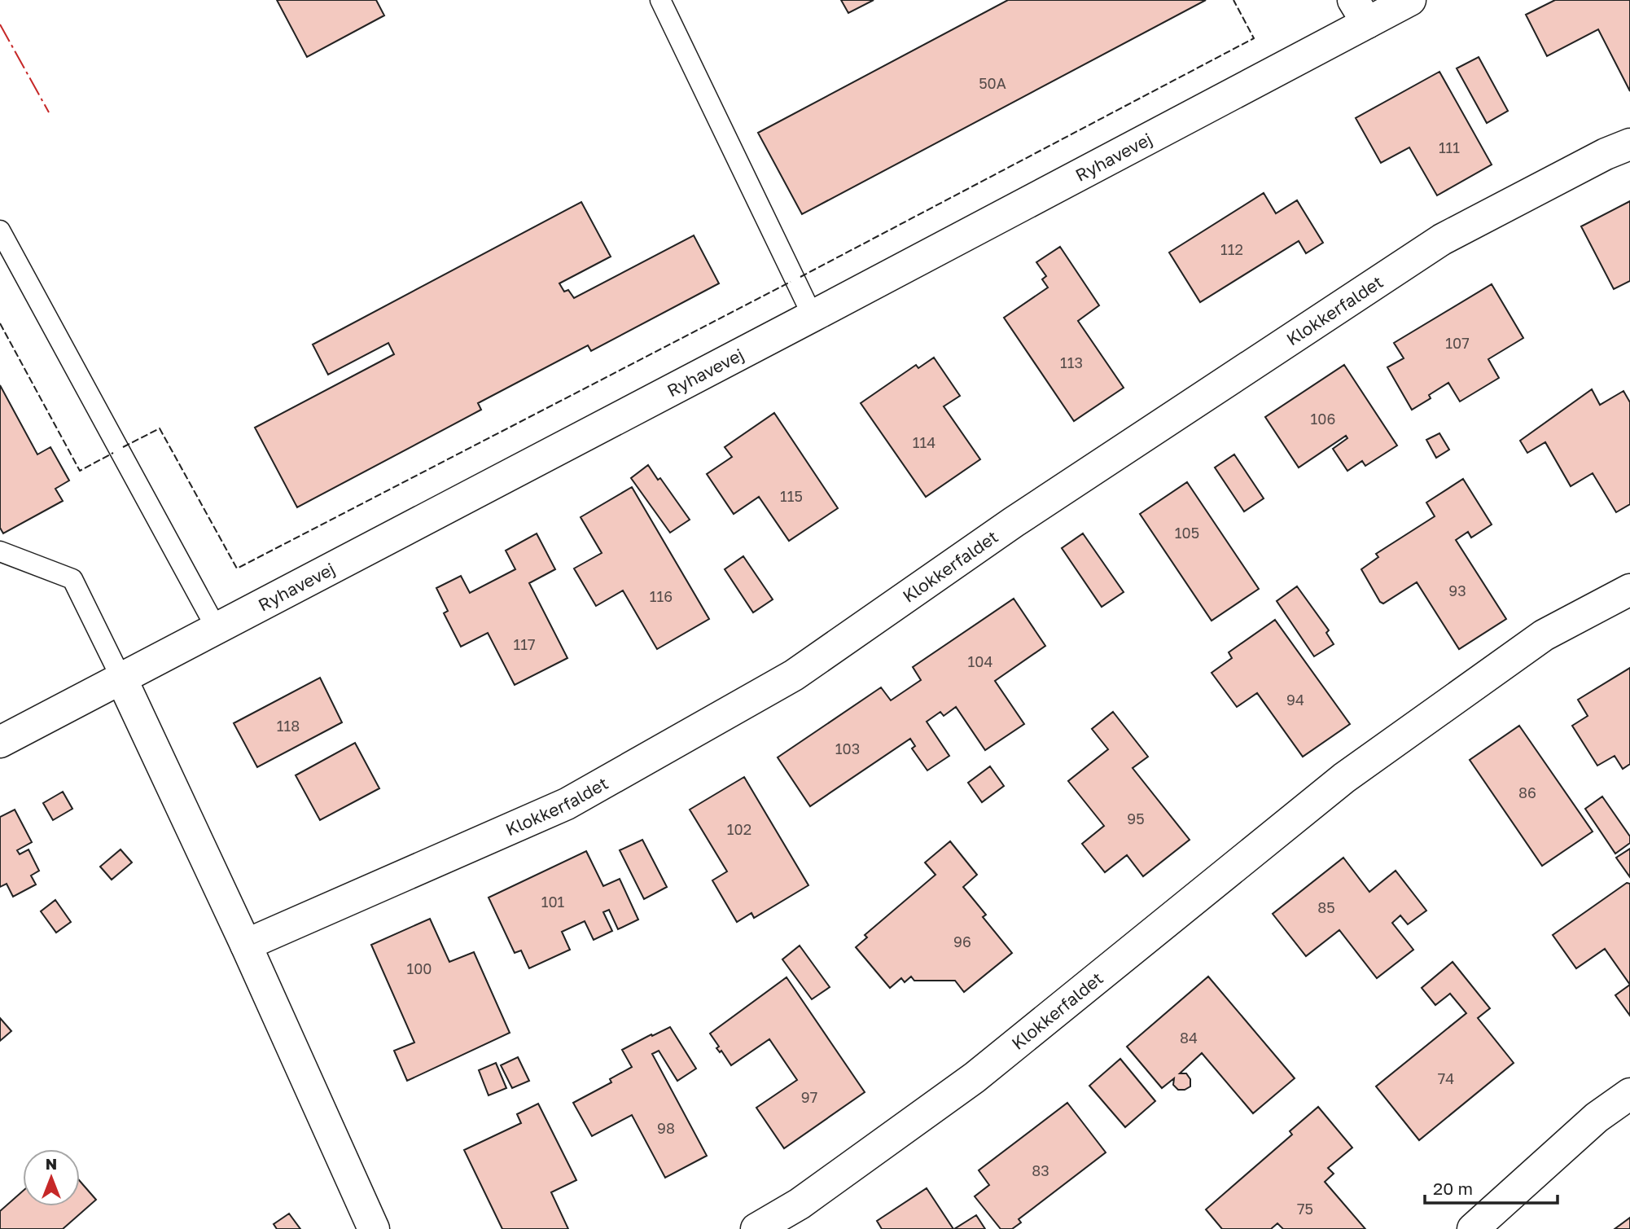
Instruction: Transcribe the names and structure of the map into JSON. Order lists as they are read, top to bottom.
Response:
{
  "streets": {
    "street": ["Ryhavevej", "Klokkerfaldet"]
  },
  "house_numbers": [
    "50A",
    "111",
    "112",
    "107",
    "113",
    "106",
    "114",
    "115",
    "105",
    "93",
    "116",
    "117",
    "104",
    "94",
    "118",
    "103",
    "86",
    "95",
    "102",
    "101",
    "85",
    "96",
    "100",
    "84",
    "74",
    "97",
    "98",
    "83",
    "75"
  ],
  "scale_bar": "20 m",
  "north": "top"
}
